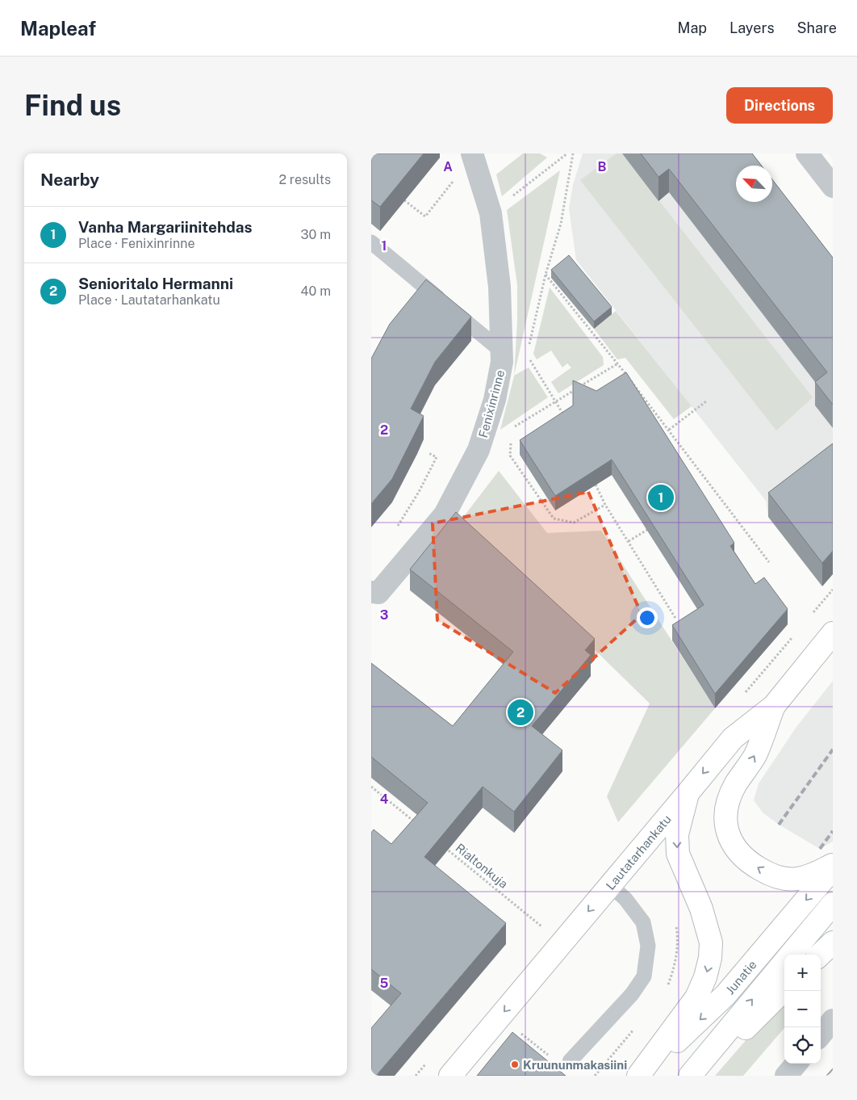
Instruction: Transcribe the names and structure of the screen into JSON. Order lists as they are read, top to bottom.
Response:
{
  "streets": {
    "main road": ["Lautatarhankatu", "Junatie"],
    "street": ["Fenixinrinne"],
    "path": ["Rialtonkuja"]
  },
  "one_way": ["Lautatarhankatu"],
  "places": ["Kruununmakasiini"],
  "north": "top left",
  "page": {
    "header": "Mapleaf",
    "nav": ["Map", "Layers", "Share"],
    "buttons": "Directions",
    "title": "Find us",
    "heading": ["Nearby", "2 results"],
    "list": [
      {
        "mark": "1",
        "name": "Vanha Margariinitehdas",
        "note": "Place · Fenixinrinne",
        "value": "30 m"
      },
      {
        "mark": "2",
        "name": "Senioritalo Hermanni",
        "note": "Place · Lautatarhankatu",
        "value": "40 m"
      }
    ],
    "pins": ["1", "2"],
    "map_buttons": ["+", "−"]
  },
  "grid": {
    "columns": ["A", "B"],
    "rows": [
      "1",
      "2",
      "3",
      "4",
      "5"
    ]
  }
}
